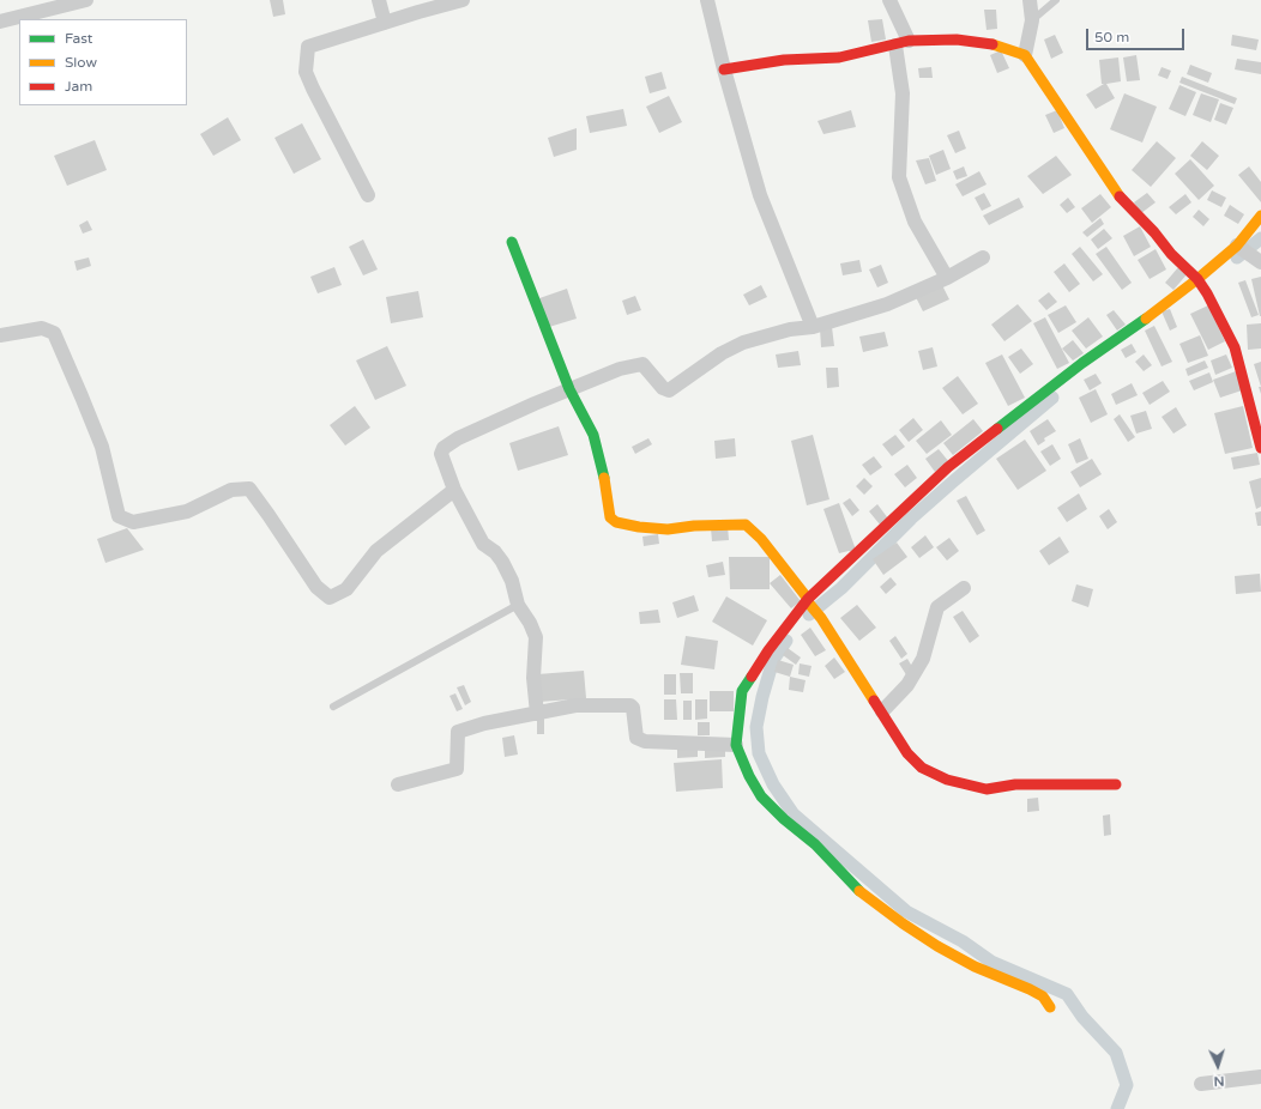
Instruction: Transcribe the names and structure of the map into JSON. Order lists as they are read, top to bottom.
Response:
{
  "legend": ["Fast", "Slow", "Jam"],
  "scale_bar": "50 m",
  "north": "bottom"
}
